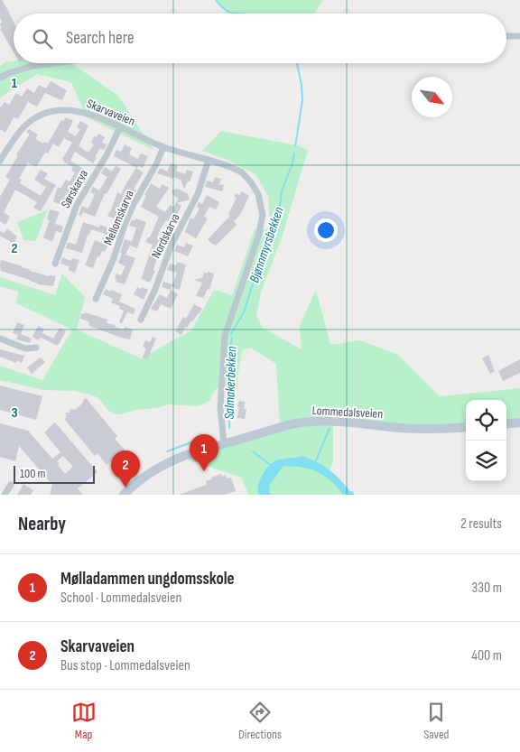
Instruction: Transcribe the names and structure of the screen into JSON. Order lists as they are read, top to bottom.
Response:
{
  "streets": {
    "main road": ["Lommedalsveien"],
    "street": [
      "Skarvaveien",
      "Sørskarva",
      "Mellomskarva",
      "Nordskarva"
    ]
  },
  "crossings": [
    ["Skarvaveien", "Sørskarva"],
    ["Skarvaveien", "Mellomskarva"],
    ["Skarvaveien", "Nordskarva"],
    ["Skarvaveien", "Lommedalsveien"]
  ],
  "water": ["Bjønnmyrsbekken", "Salmakerbekken"],
  "scale_bar": "100 m",
  "north": "bottom right",
  "page": {
    "search": "Search here",
    "pins": ["1", "2"],
    "scale": "100 m",
    "heading": ["Nearby", "2 results"],
    "list": [
      {
        "mark": "1",
        "name": "Mølladammen ungdomsskole",
        "note": "School · Lommedalsveien",
        "value": "330 m"
      },
      {
        "mark": "2",
        "name": "Skarvaveien",
        "note": "Bus stop · Lommedalsveien",
        "value": "400 m"
      }
    ],
    "nav": ["Map", "Directions", "Saved"]
  },
  "grid": {
    "rows": ["1", "2", "3"]
  }
}
